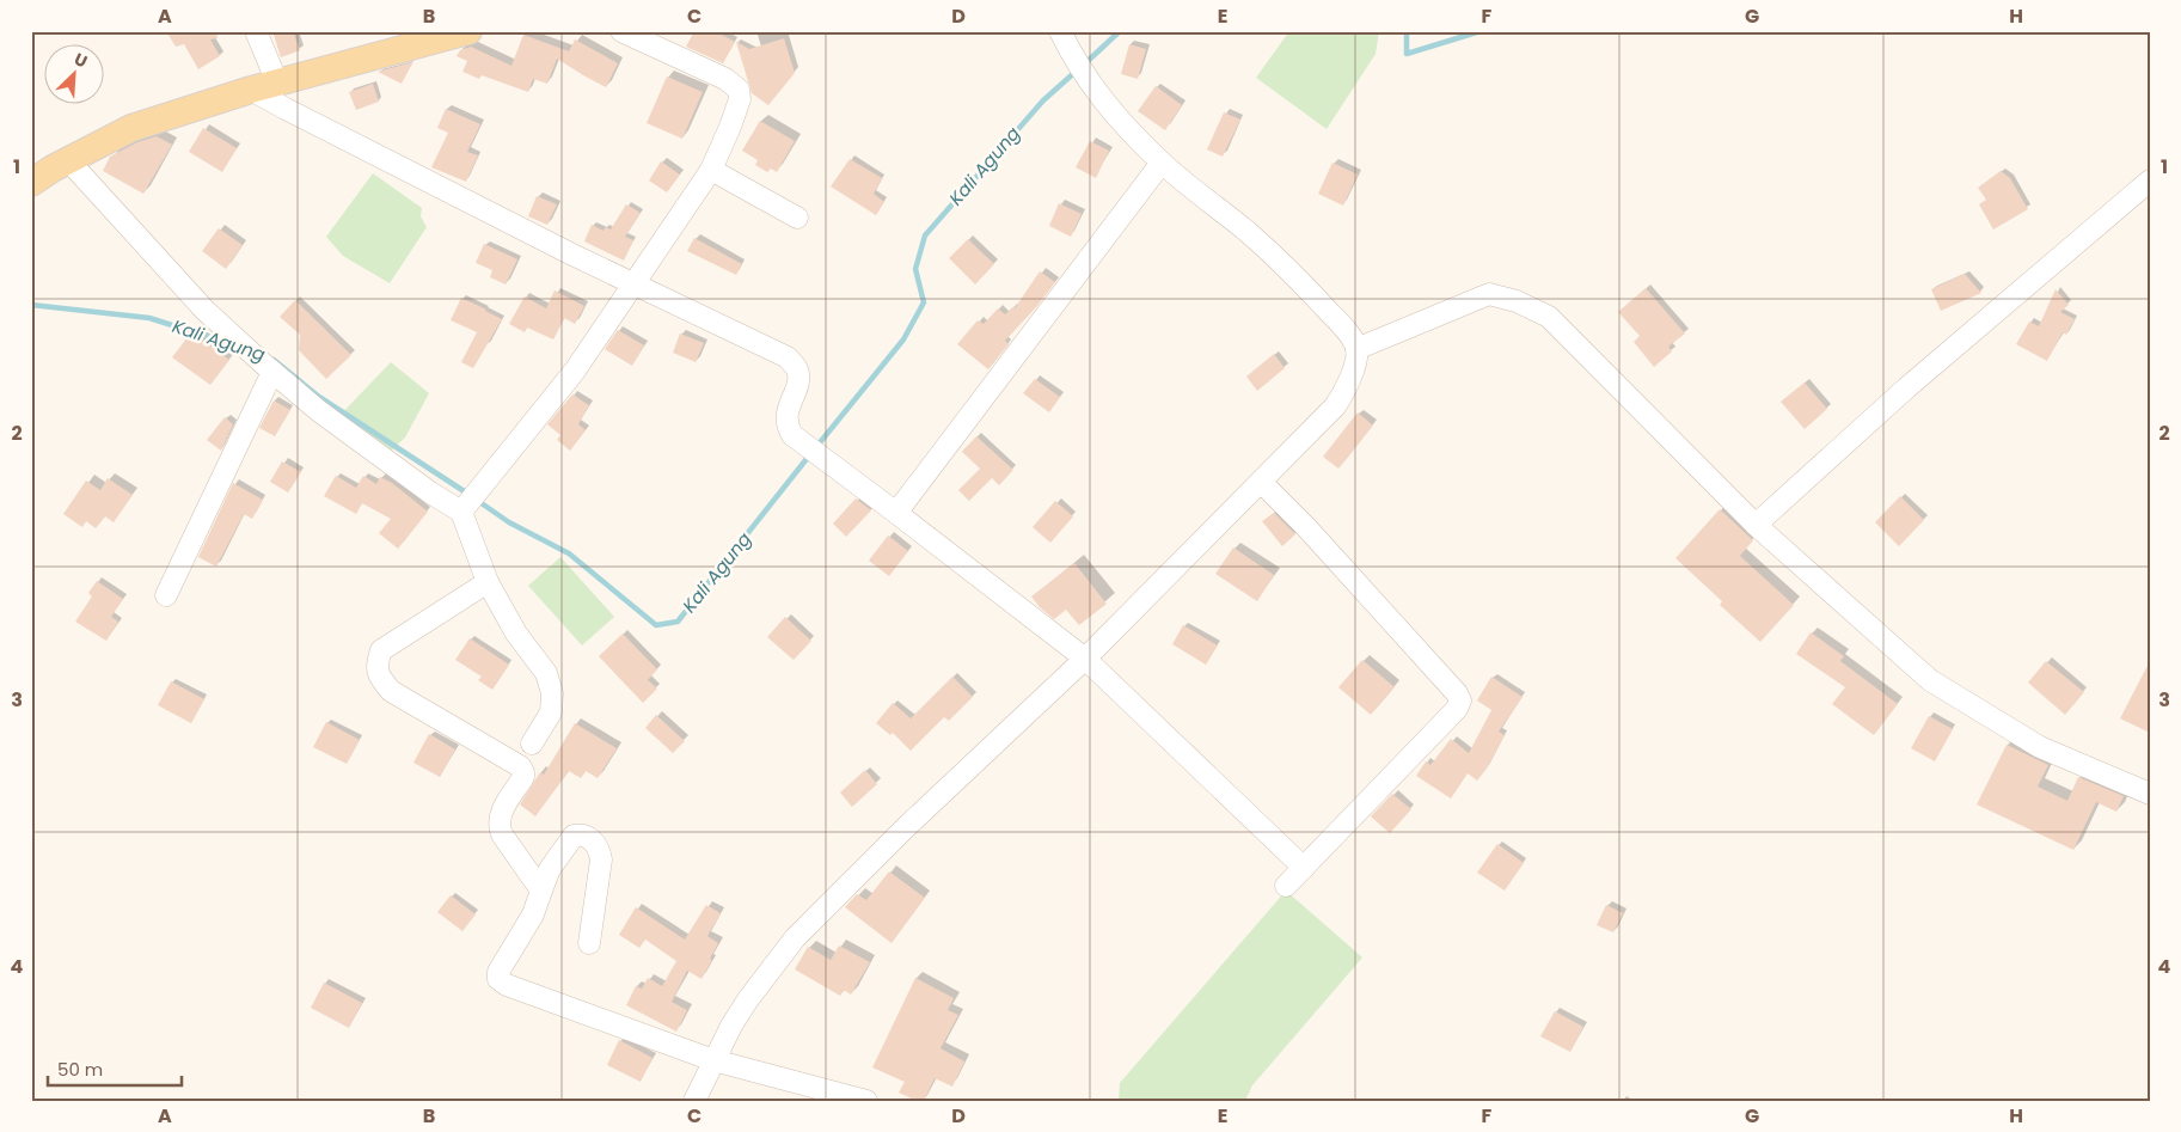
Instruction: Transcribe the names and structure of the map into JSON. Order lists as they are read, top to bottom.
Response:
{
  "water": ["Kali Agung"],
  "scale_bar": "50 m",
  "north": "top right",
  "grid": {
    "columns": [
      "A",
      "B",
      "C",
      "D",
      "E",
      "F",
      "G",
      "H"
    ],
    "rows": [
      "1",
      "2",
      "3",
      "4"
    ]
  }
}
